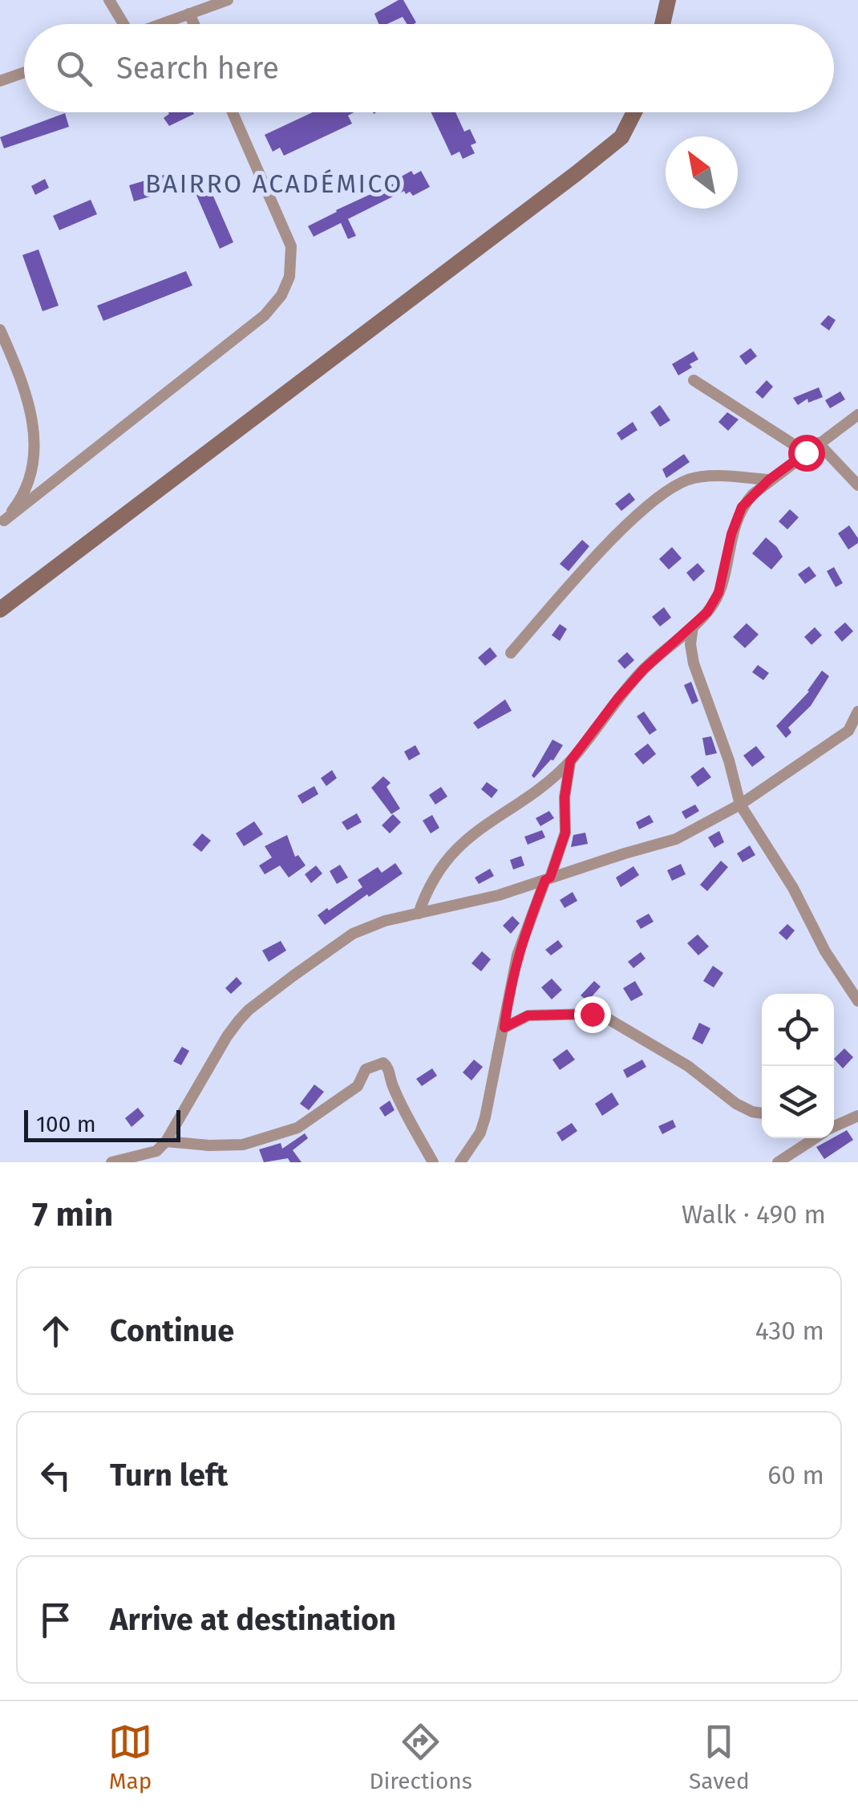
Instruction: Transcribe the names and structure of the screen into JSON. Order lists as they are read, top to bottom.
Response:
{
  "districts": ["BAIRRO ACADÉMICO"],
  "scale_bar": "100 m",
  "north": "top left",
  "page": {
    "search": "Search here",
    "scale": "100 m",
    "heading": ["7 min", "Walk · 490 m"],
    "list": [
      ["Continue", "430 m"],
      ["Turn left", "60 m"],
      "Arrive at destination"
    ],
    "nav": ["Map", "Directions", "Saved"]
  }
}
